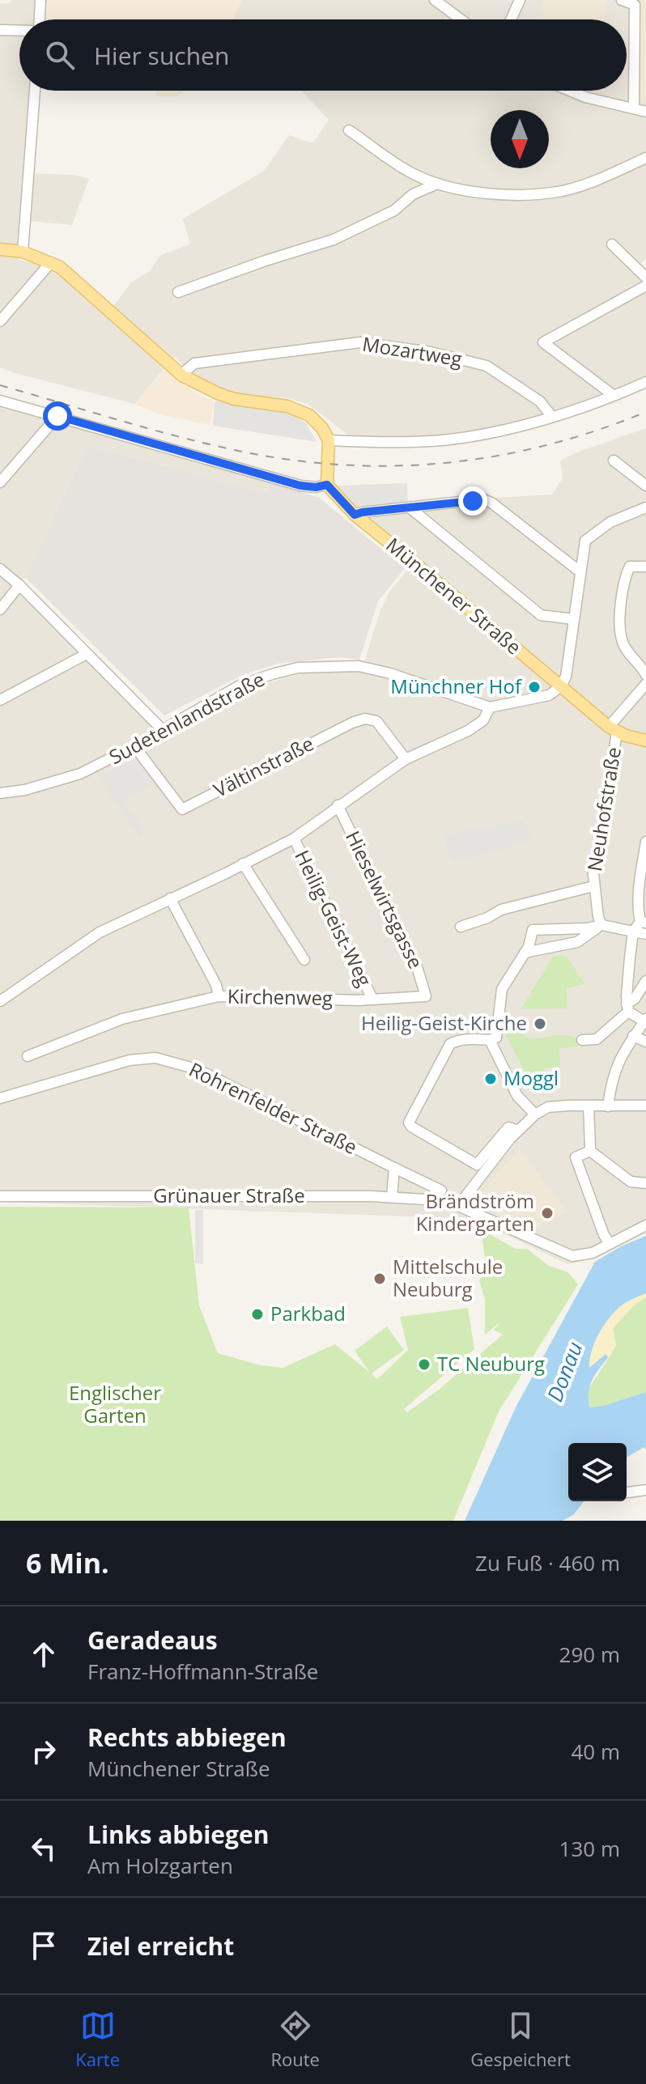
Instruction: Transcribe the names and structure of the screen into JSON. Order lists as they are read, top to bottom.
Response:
{
  "streets": {
    "main road": ["Münchener Straße"],
    "street": [
      "Mozartweg",
      "Sudetenlandstraße",
      "Vältinstraße",
      "Neuhofstraße",
      "Hieselwirtsgasse",
      "Heilig-Geist-Weg",
      "Kirchenweg",
      "Rohrenfelder Straße",
      "Grünauer Straße"
    ]
  },
  "crossings": [
    ["Münchener Straße", "Sudetenlandstraße"],
    ["Münchener Straße", "Neuhofstraße"],
    ["Sudetenlandstraße", "Vältinstraße"],
    ["Hieselwirtsgasse", "Kirchenweg"],
    ["Heilig-Geist-Weg", "Kirchenweg"]
  ],
  "water": ["Donau"],
  "parks": ["Englischer Garten"],
  "places": [
    "Münchner Hof",
    "Heilig-Geist-Kirche",
    "Moggl",
    "Brändström Kindergarten",
    "Mittelschule Neuburg",
    "Parkbad",
    "TC Neuburg"
  ],
  "north": "bottom",
  "page": {
    "search": "Hier suchen",
    "heading": ["6 Min.", "Zu Fuß · 460 m"],
    "list": [
      ["Geradeaus", "Franz-Hoffmann-Straße", "290 m"],
      ["Rechts abbiegen", "Münchener Straße", "40 m"],
      ["Links abbiegen", "Am Holzgarten", "130 m"],
      "Ziel erreicht"
    ],
    "nav": ["Karte", "Route", "Gespeichert"]
  }
}
